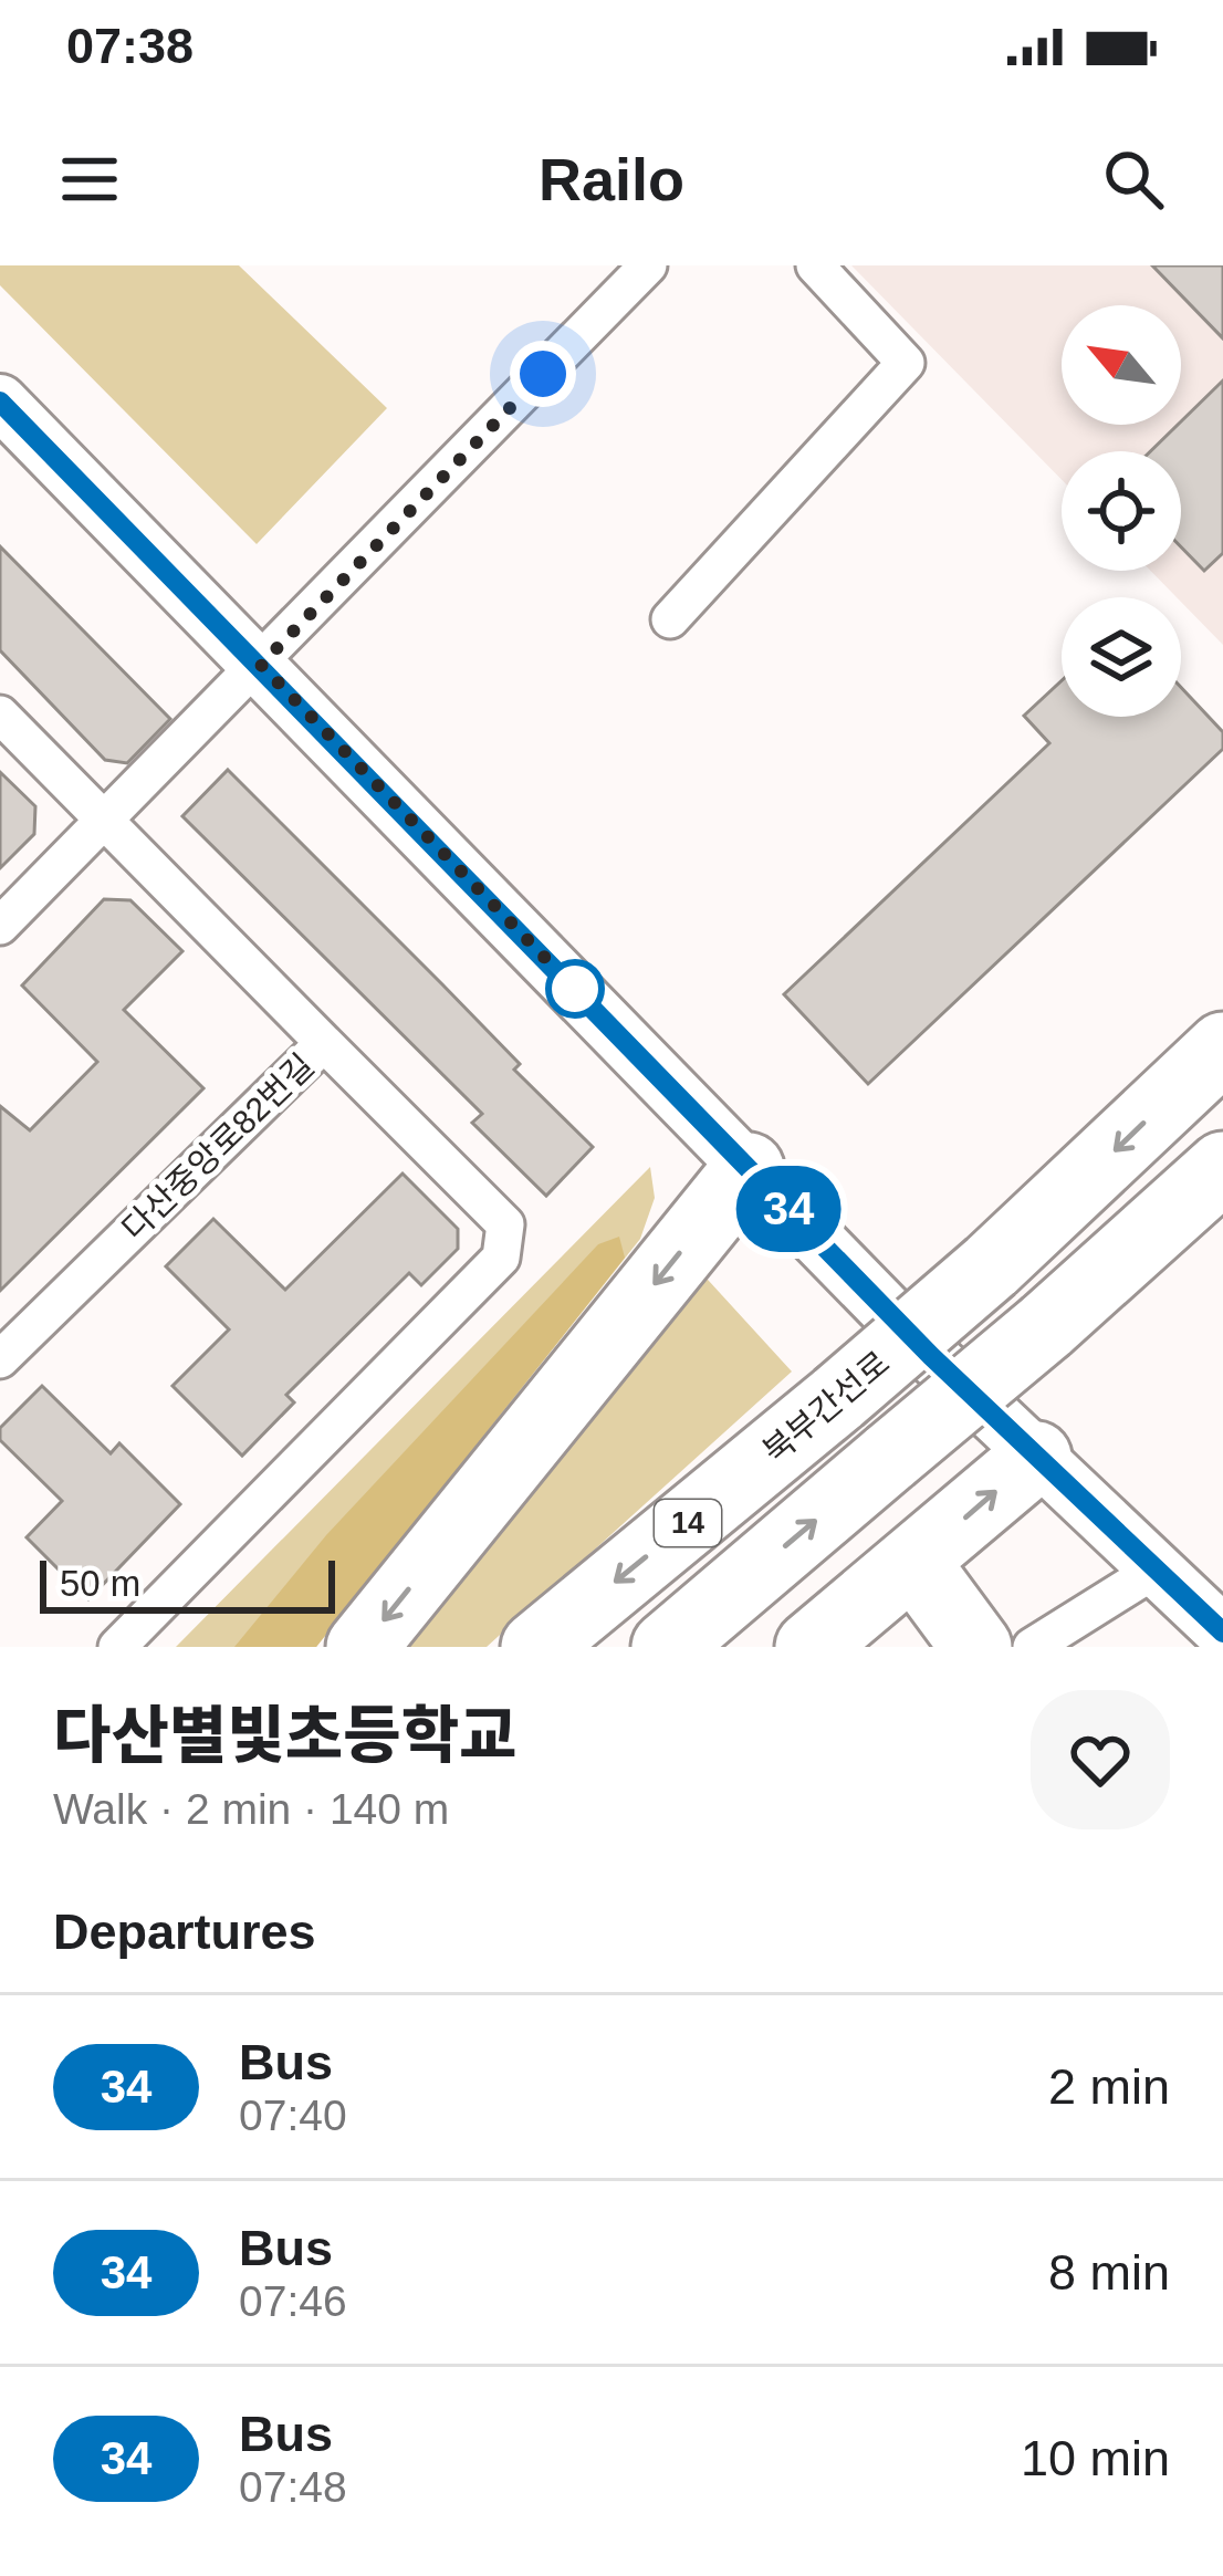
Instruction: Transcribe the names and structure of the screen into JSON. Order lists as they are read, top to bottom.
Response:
{
  "streets": {
    "highway": ["북부간선로", "14"],
    "street": ["다산중앙로82번길"]
  },
  "lines": ["bus line 34"],
  "scale_bar": "50 m",
  "north": "top left",
  "page": {
    "status": "07:38",
    "header": "Railo",
    "on_map": "34",
    "scale": "50 m",
    "heading": [
      ["다산별빛초등학교", "Walk · 2 min · 140 m"],
      "Departures"
    ],
    "list": [
      {
        "mark": "34",
        "name": "Bus",
        "note": "07:40",
        "value": "2 min"
      },
      {
        "mark": "34",
        "name": "Bus",
        "note": "07:46",
        "value": "8 min"
      },
      {
        "mark": "34",
        "name": "Bus",
        "note": "07:48",
        "value": "10 min"
      }
    ]
  }
}
